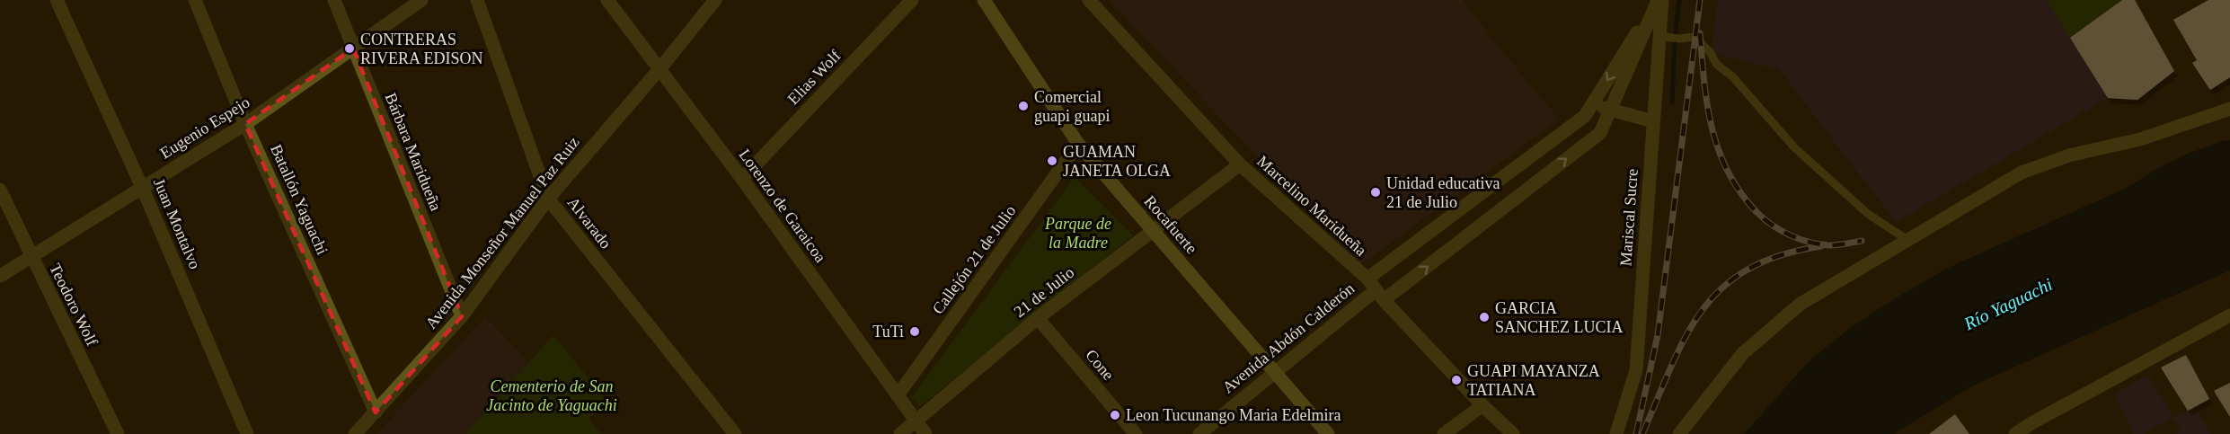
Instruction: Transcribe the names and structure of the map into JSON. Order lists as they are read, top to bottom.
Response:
{
  "streets": {
    "street": [
      "Elias Wolf",
      "Eugenio Espejo",
      "Bárbara Maridueña",
      "Batallón Yaguachi",
      "Lorenzo de Garaicoa",
      "Marcelino Maridueña",
      "Mariscal Sucre",
      "Alvarado",
      "Juan Montalvo",
      "Rocafuerte",
      "Avenida Monseñor Manuel Paz Ruiz",
      "Callejón 21 de Julio",
      "21 de Julio",
      "Teodoro Wolf",
      "Avenida Abdón Calderón",
      "Cone"
    ]
  },
  "crossings": [
    ["Elias Wolf", "Lorenzo de Garaicoa"],
    ["Eugenio Espejo", "Bárbara Maridueña"],
    ["Eugenio Espejo", "Batallón Yaguachi"],
    ["Eugenio Espejo", "Juan Montalvo"],
    ["Eugenio Espejo", "Teodoro Wolf"],
    ["Bárbara Maridueña", "Avenida Monseñor Manuel Paz Ruiz"],
    ["Batallón Yaguachi", "Avenida Monseñor Manuel Paz Ruiz"],
    ["Lorenzo de Garaicoa", "Avenida Monseñor Manuel Paz Ruiz"],
    ["Lorenzo de Garaicoa", "Callejón 21 de Julio"],
    ["Lorenzo de Garaicoa", "21 de Julio"],
    ["Marcelino Maridueña", "21 de Julio"],
    ["Marcelino Maridueña", "Avenida Abdón Calderón"],
    ["Mariscal Sucre", "Avenida Abdón Calderón"],
    ["Alvarado", "Avenida Monseñor Manuel Paz Ruiz"],
    ["Rocafuerte", "Callejón 21 de Julio"],
    ["Rocafuerte", "21 de Julio"],
    ["Rocafuerte", "Avenida Abdón Calderón"],
    ["21 de Julio", "Cone"]
  ],
  "water": ["Río Yaguachi"],
  "parks": ["Parque de la Madre", "Cementerio de San Jacinto de Yaguachi"],
  "places": [
    "CONTRERAS RIVERA EDISON",
    "Comercial guapi guapi",
    "GUAMAN JANETA OLGA",
    "Unidad educativa 21 de Julio",
    "GARCIA SANCHEZ LUCIA",
    "TuTi",
    "GUAPI MAYANZA TATIANA",
    "Leon Tucunango Maria Edelmira"
  ]
}
